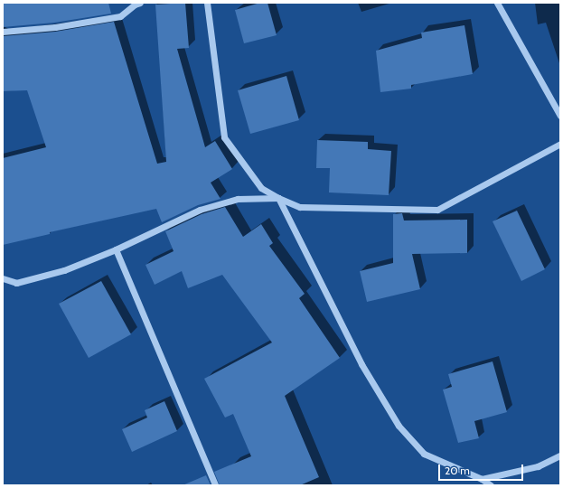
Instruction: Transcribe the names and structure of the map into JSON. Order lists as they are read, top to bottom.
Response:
{
  "scale_bar": "20 m"
}
